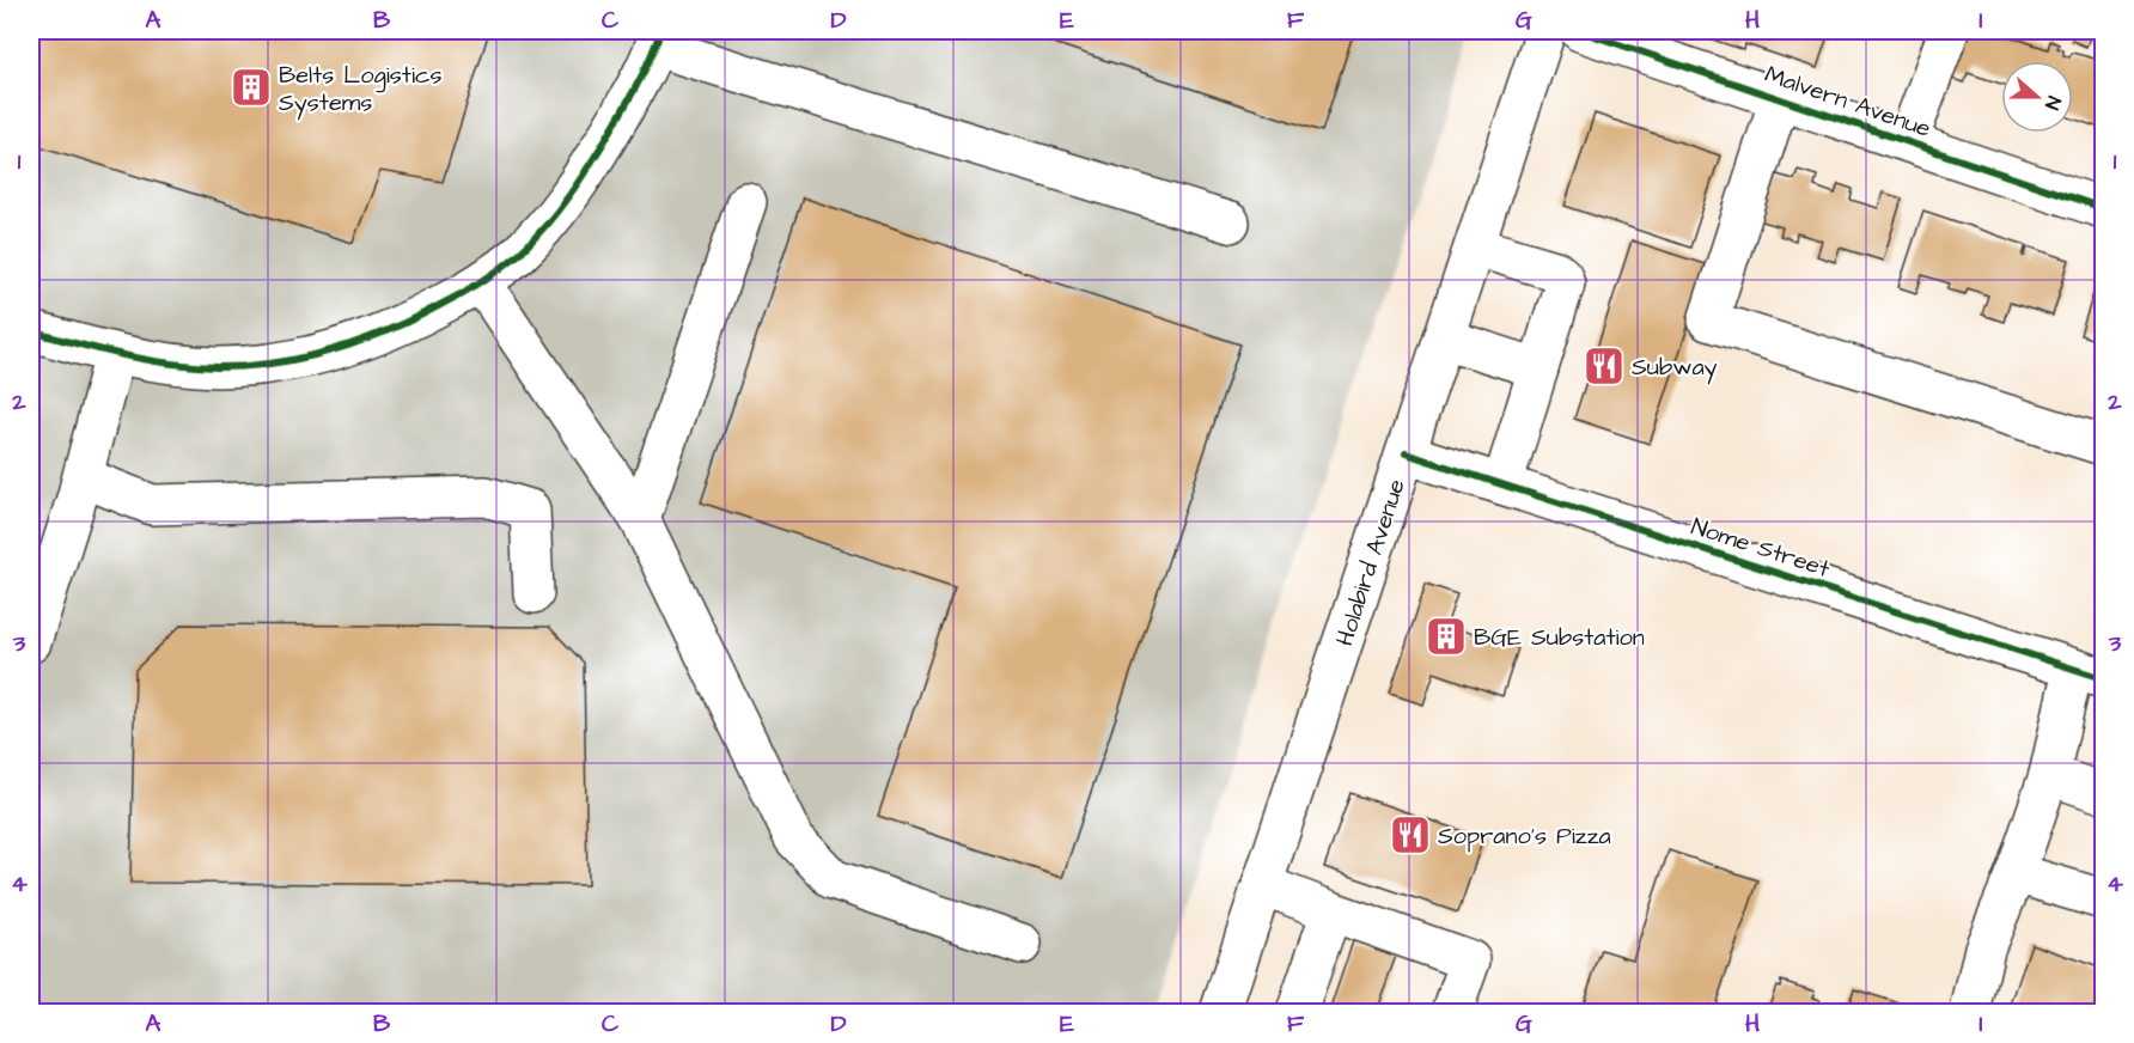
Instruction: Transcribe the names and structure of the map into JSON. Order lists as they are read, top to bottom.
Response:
{
  "streets": {
    "street": ["Malvern Avenue", "Nome Street", "Holabird Avenue"]
  },
  "crossings": [
    ["Nome Street", "Holabird Avenue"]
  ],
  "places": {
    "building": ["Belts Logistics Systems", "BGE Substation"],
    "restaurant": ["Subway", "Soprano's Pizza"]
  },
  "north": "right",
  "grid": {
    "columns": [
      "A",
      "B",
      "C",
      "D",
      "E",
      "F",
      "G",
      "H",
      "I"
    ],
    "rows": [
      "1",
      "2",
      "3",
      "4"
    ]
  }
}
